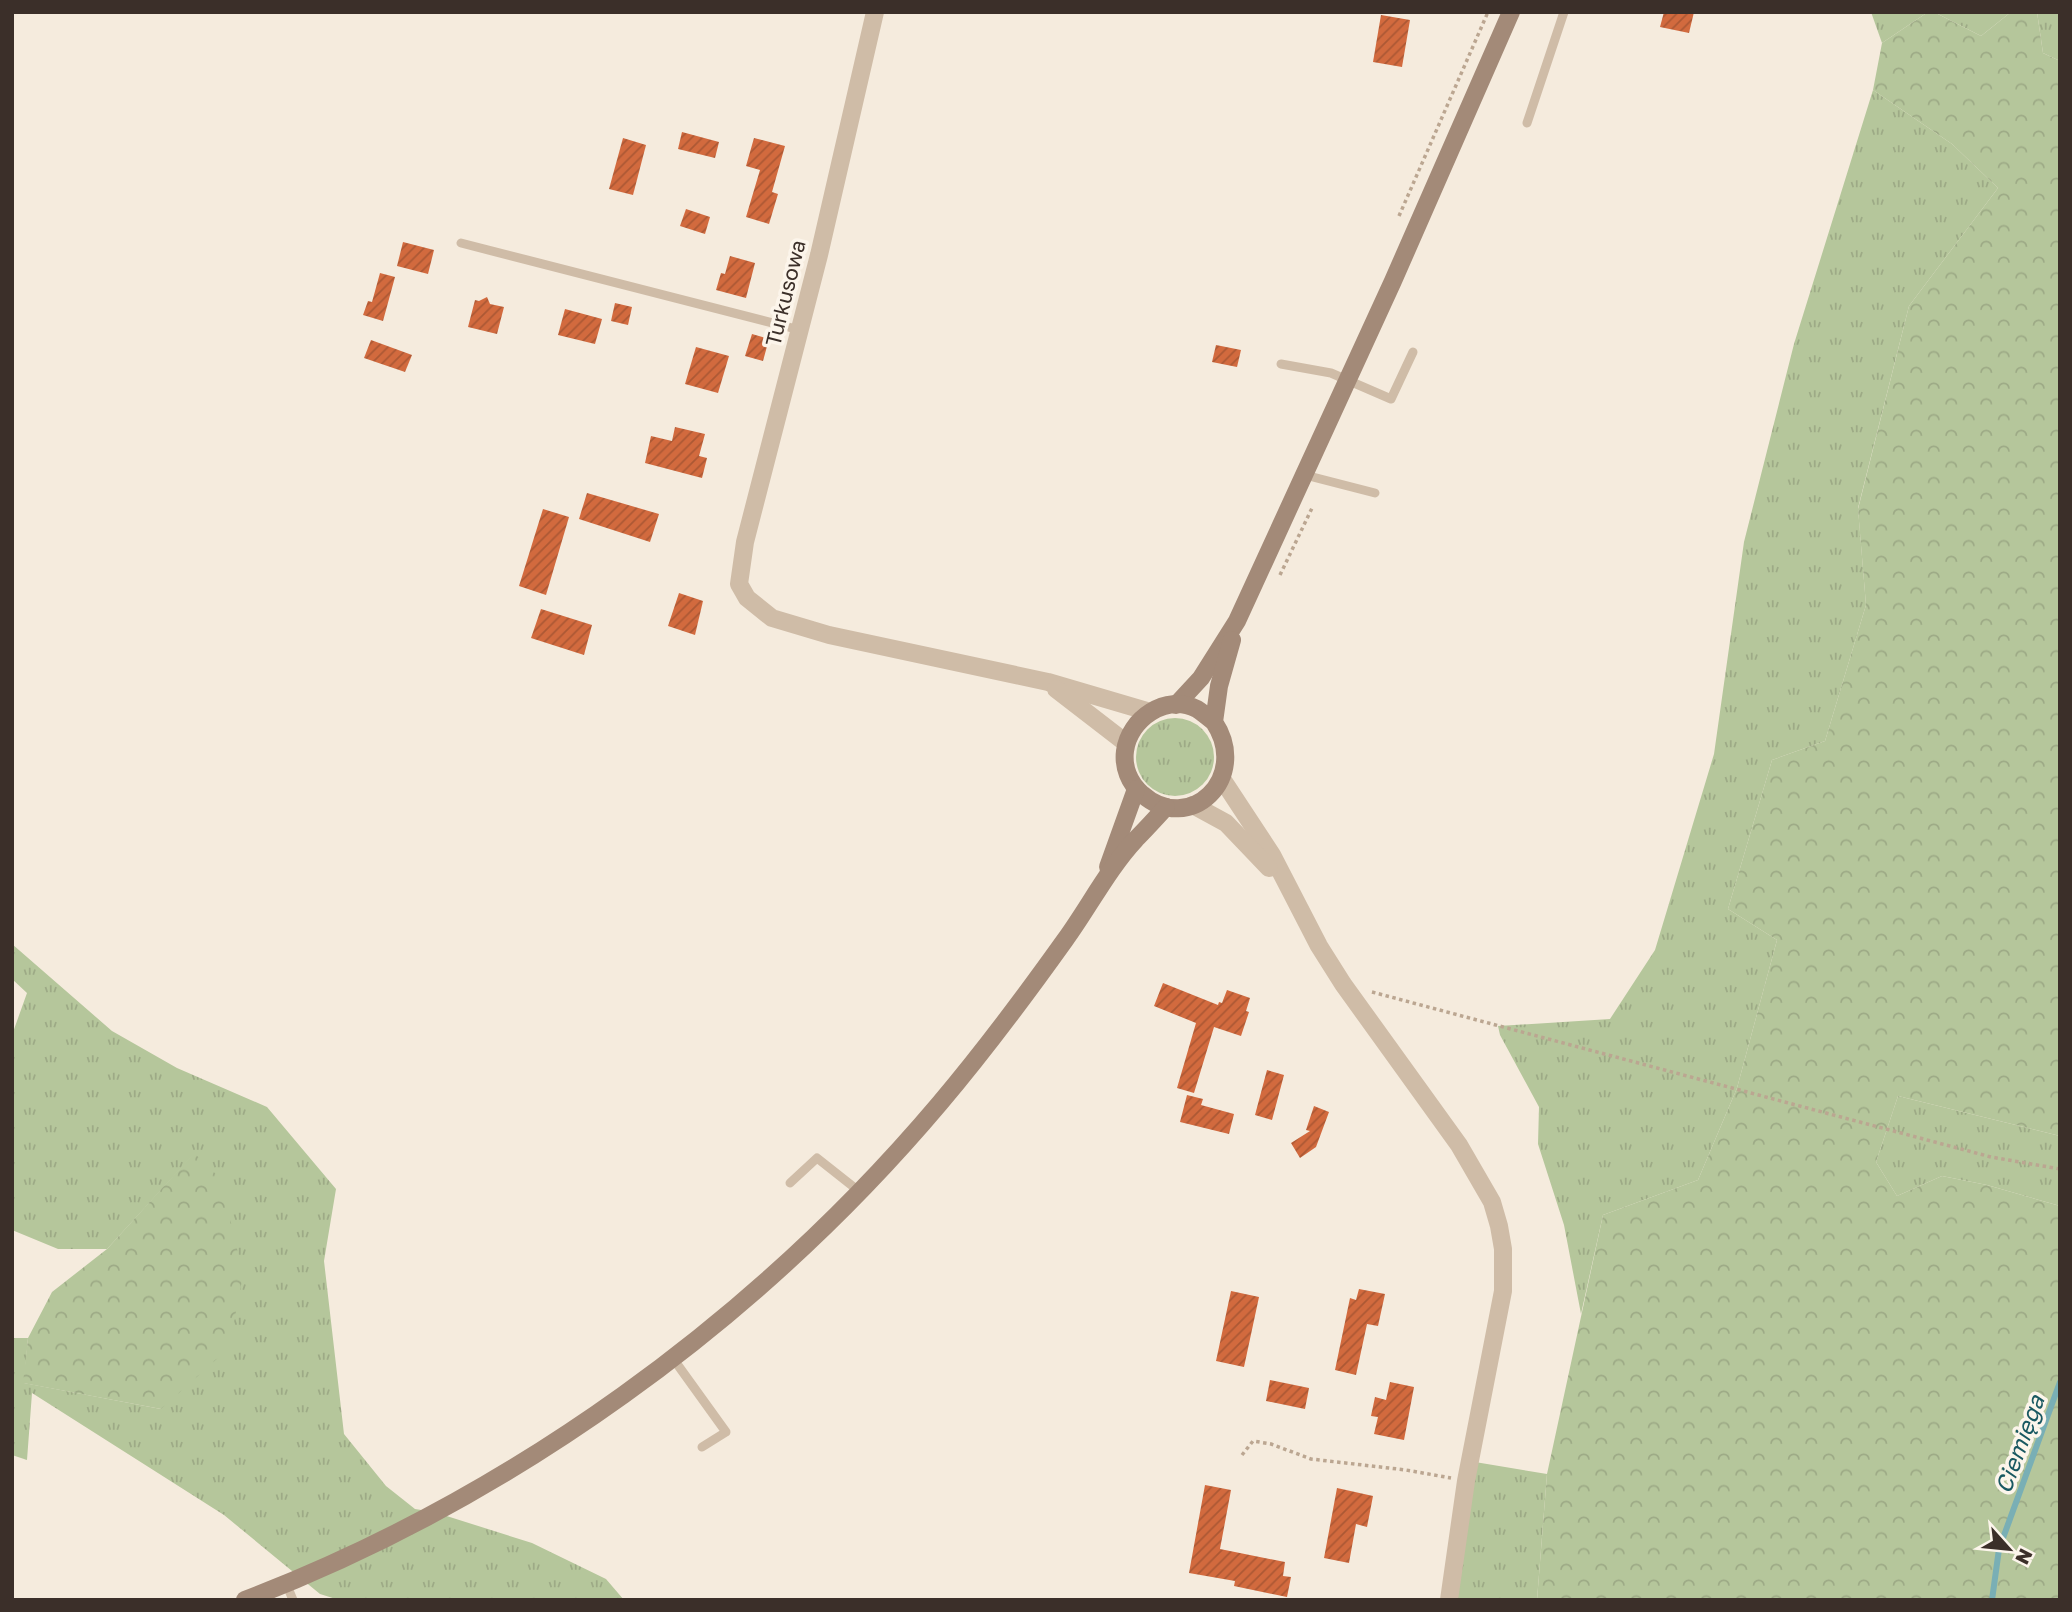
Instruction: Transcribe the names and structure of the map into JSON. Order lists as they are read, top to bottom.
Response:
{
  "streets": {
    "street": ["Turkusowa"]
  },
  "water": ["Ciemięga"],
  "north": "bottom right"
}
